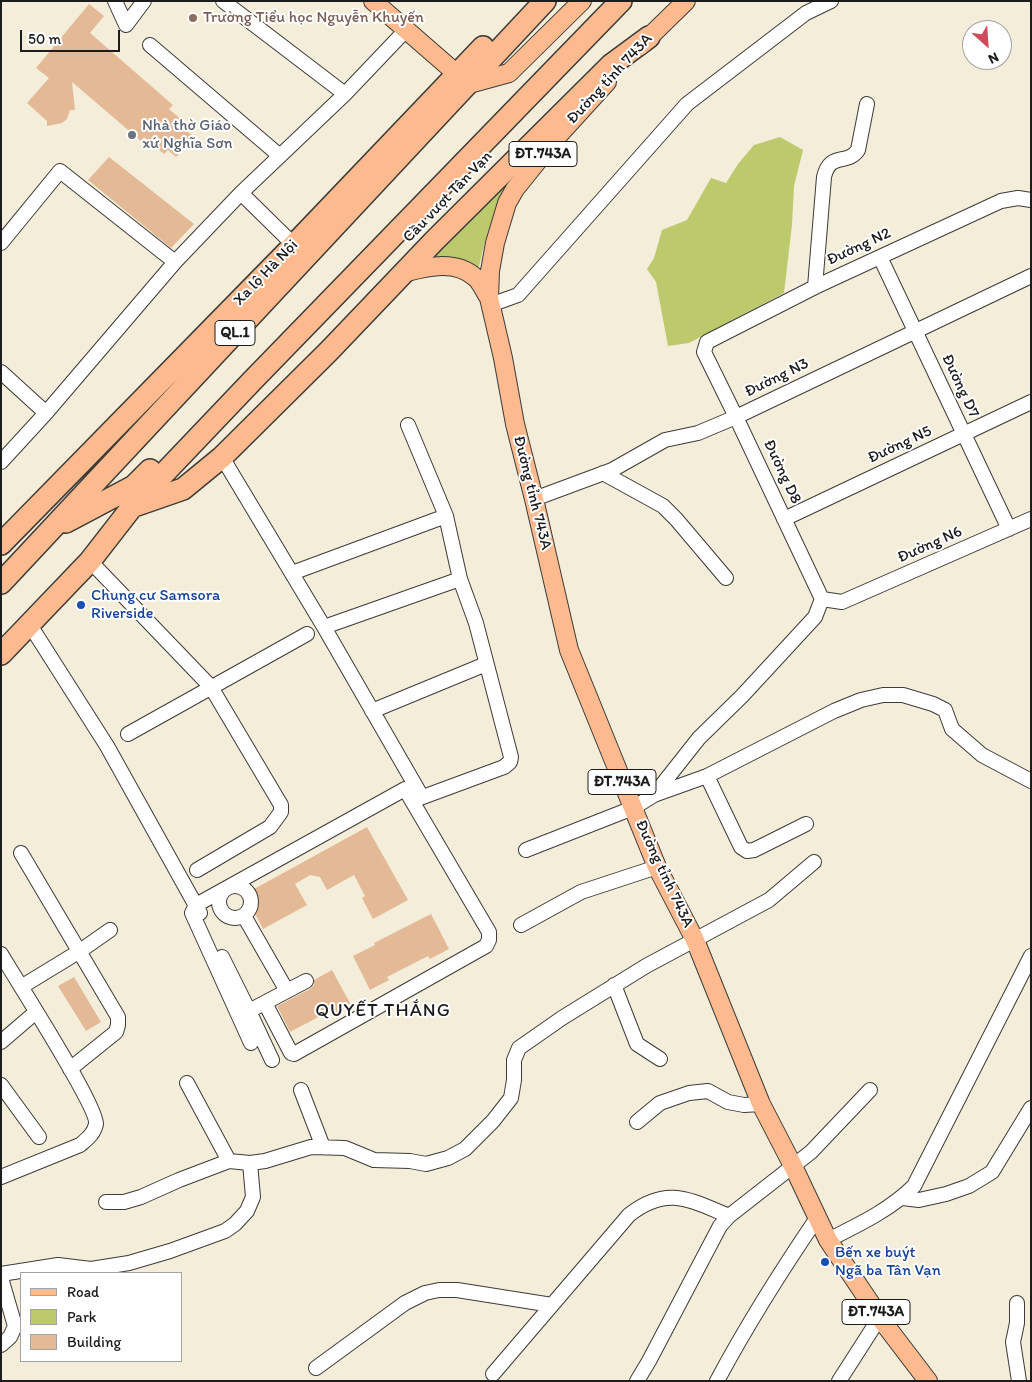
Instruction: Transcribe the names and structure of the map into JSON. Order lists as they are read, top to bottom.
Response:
{
  "streets": {
    "highway": ["Cầu vượt Tân Vạn", "Xa lộ Hà Nội", "QL.1"],
    "main road": ["Đường tỉnh 743A", "ĐT.743A"],
    "street": [
      "Đường N2",
      "Đường N3",
      "Đường D7",
      "Đường N5",
      "Đường D8",
      "Đường N6"
    ]
  },
  "crossings": [
    ["Đường tỉnh 743A", "Đường N3"],
    ["Cầu vượt Tân Vạn", "Xa lộ Hà Nội"],
    ["Cầu vượt Tân Vạn", "QL.1"],
    ["Đường N2", "Đường D7"],
    ["Đường N2", "Đường D8"],
    ["Xa lộ Hà Nội", "QL.1"],
    ["Đường N3", "Đường D7"],
    ["Đường N3", "Đường D8"],
    ["Đường D7", "Đường N5"],
    ["Đường D7", "Đường N6"],
    ["Đường N5", "Đường D8"],
    ["Đường D8", "Đường N6"]
  ],
  "districts": ["QUYẾT THẮNG"],
  "places": [
    "Trường Tiểu học Nguyễn Khuyến",
    "Nhà thờ Giáo xứ Nghĩa Sơn",
    "Chung cư Samsora Riverside",
    "Bến xe buýt Ngã ba Tân Vạn"
  ],
  "legend": ["Road", "Park", "Building"],
  "scale_bar": "50 m",
  "north": "bottom right"
}
